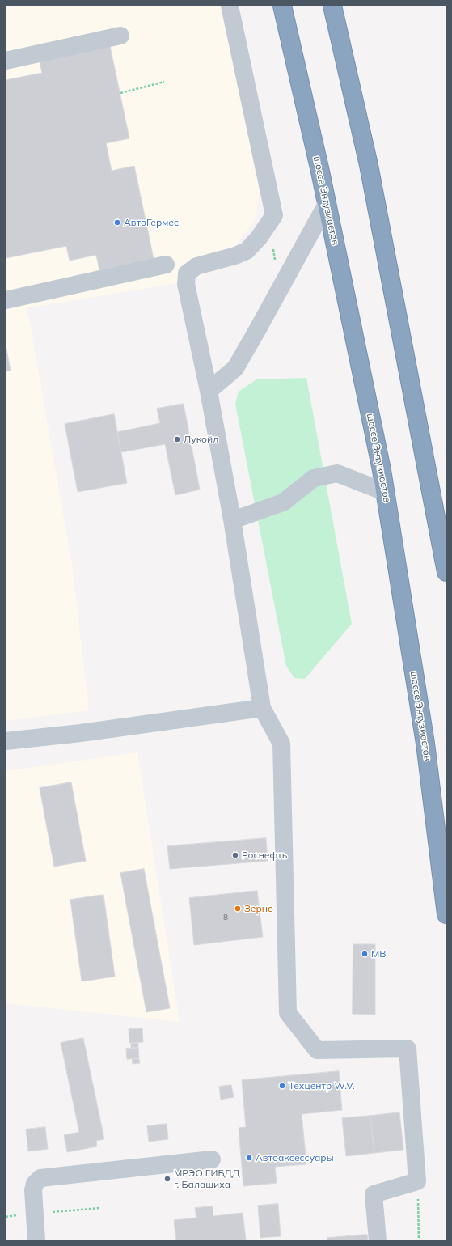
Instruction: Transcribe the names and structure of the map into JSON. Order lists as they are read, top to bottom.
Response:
{
  "streets": {
    "highway": ["шоссе Энтузиастов"]
  },
  "places": [
    "АвтоГермес",
    "Лукойл",
    "Роснефть",
    "Зерно",
    "MB",
    "Техцентр W.V.",
    "Автоаксессуары",
    "МРЭО ГИБДД г. Балашиха"
  ],
  "house_numbers": ["8"]
}
